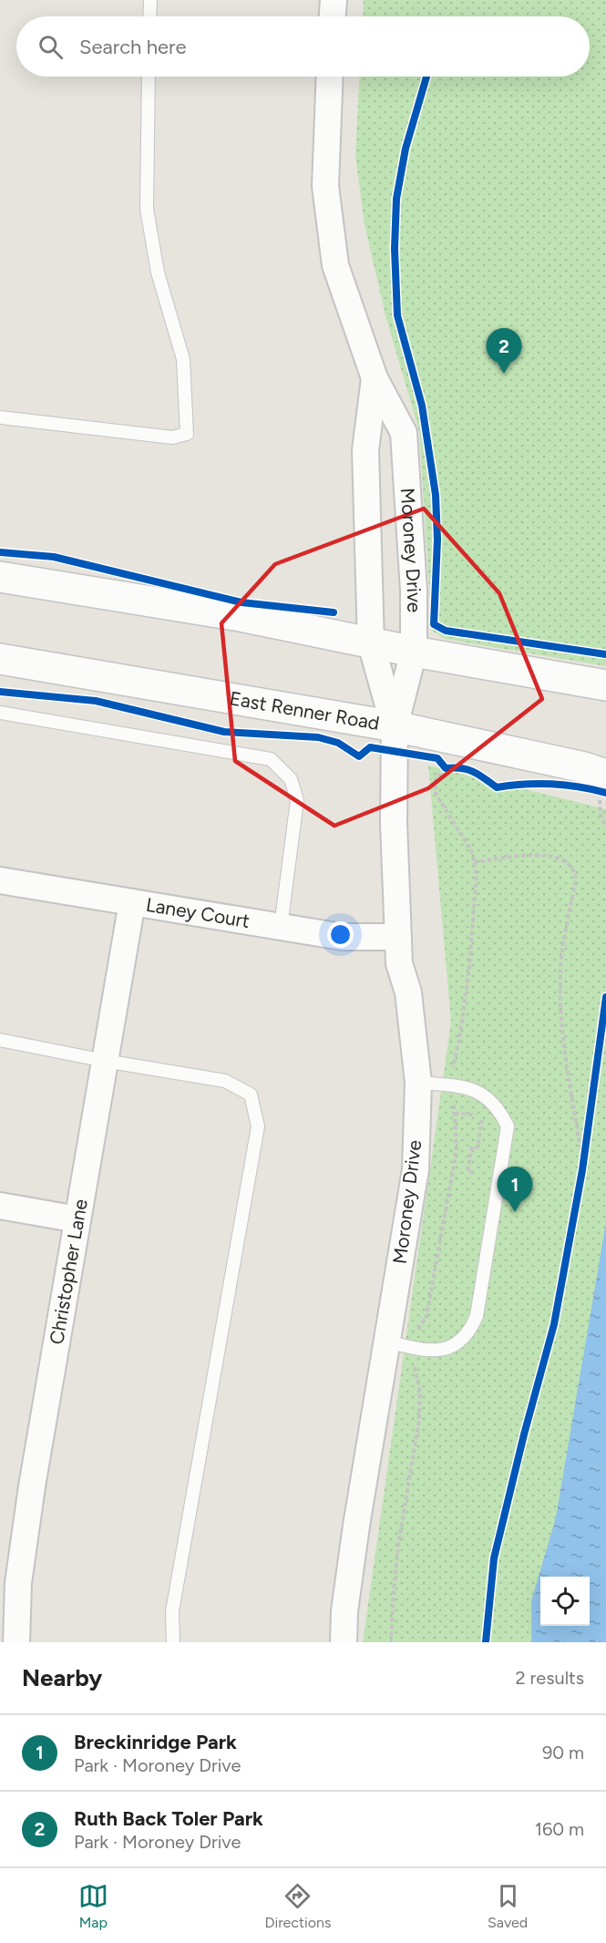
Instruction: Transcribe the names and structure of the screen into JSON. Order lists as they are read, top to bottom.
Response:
{
  "streets": {
    "main road": ["East Renner Road"],
    "street": ["Moroney Drive", "Laney Court", "Christopher Lane"]
  },
  "crossings": [
    ["Moroney Drive", "East Renner Road"],
    ["Moroney Drive", "Laney Court"],
    ["Laney Court", "Christopher Lane"]
  ],
  "page": {
    "search": "Search here",
    "pins": ["2", "1"],
    "heading": ["Nearby", "2 results"],
    "list": [
      {
        "mark": "1",
        "name": "Breckinridge Park",
        "note": "Park · Moroney Drive",
        "value": "90 m"
      },
      {
        "mark": "2",
        "name": "Ruth Back Toler Park",
        "note": "Park · Moroney Drive",
        "value": "160 m"
      }
    ],
    "nav": ["Map", "Directions", "Saved"]
  }
}
